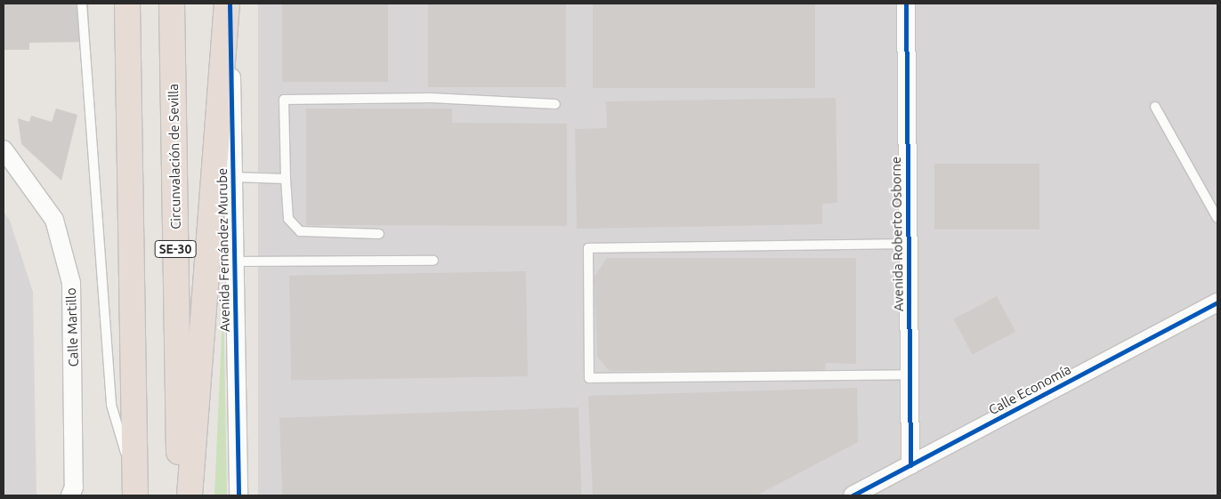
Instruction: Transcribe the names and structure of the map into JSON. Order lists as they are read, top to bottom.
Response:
{
  "streets": {
    "highway": ["Circunvalación de Sevilla", "SE-30"],
    "street": [
      "Avenida Roberto Osborne",
      "Avenida Fernández Murube",
      "Calle Martillo",
      "Calle Economía"
    ]
  },
  "crossings": [
    ["Avenida Roberto Osborne", "Calle Economía"]
  ]
}
